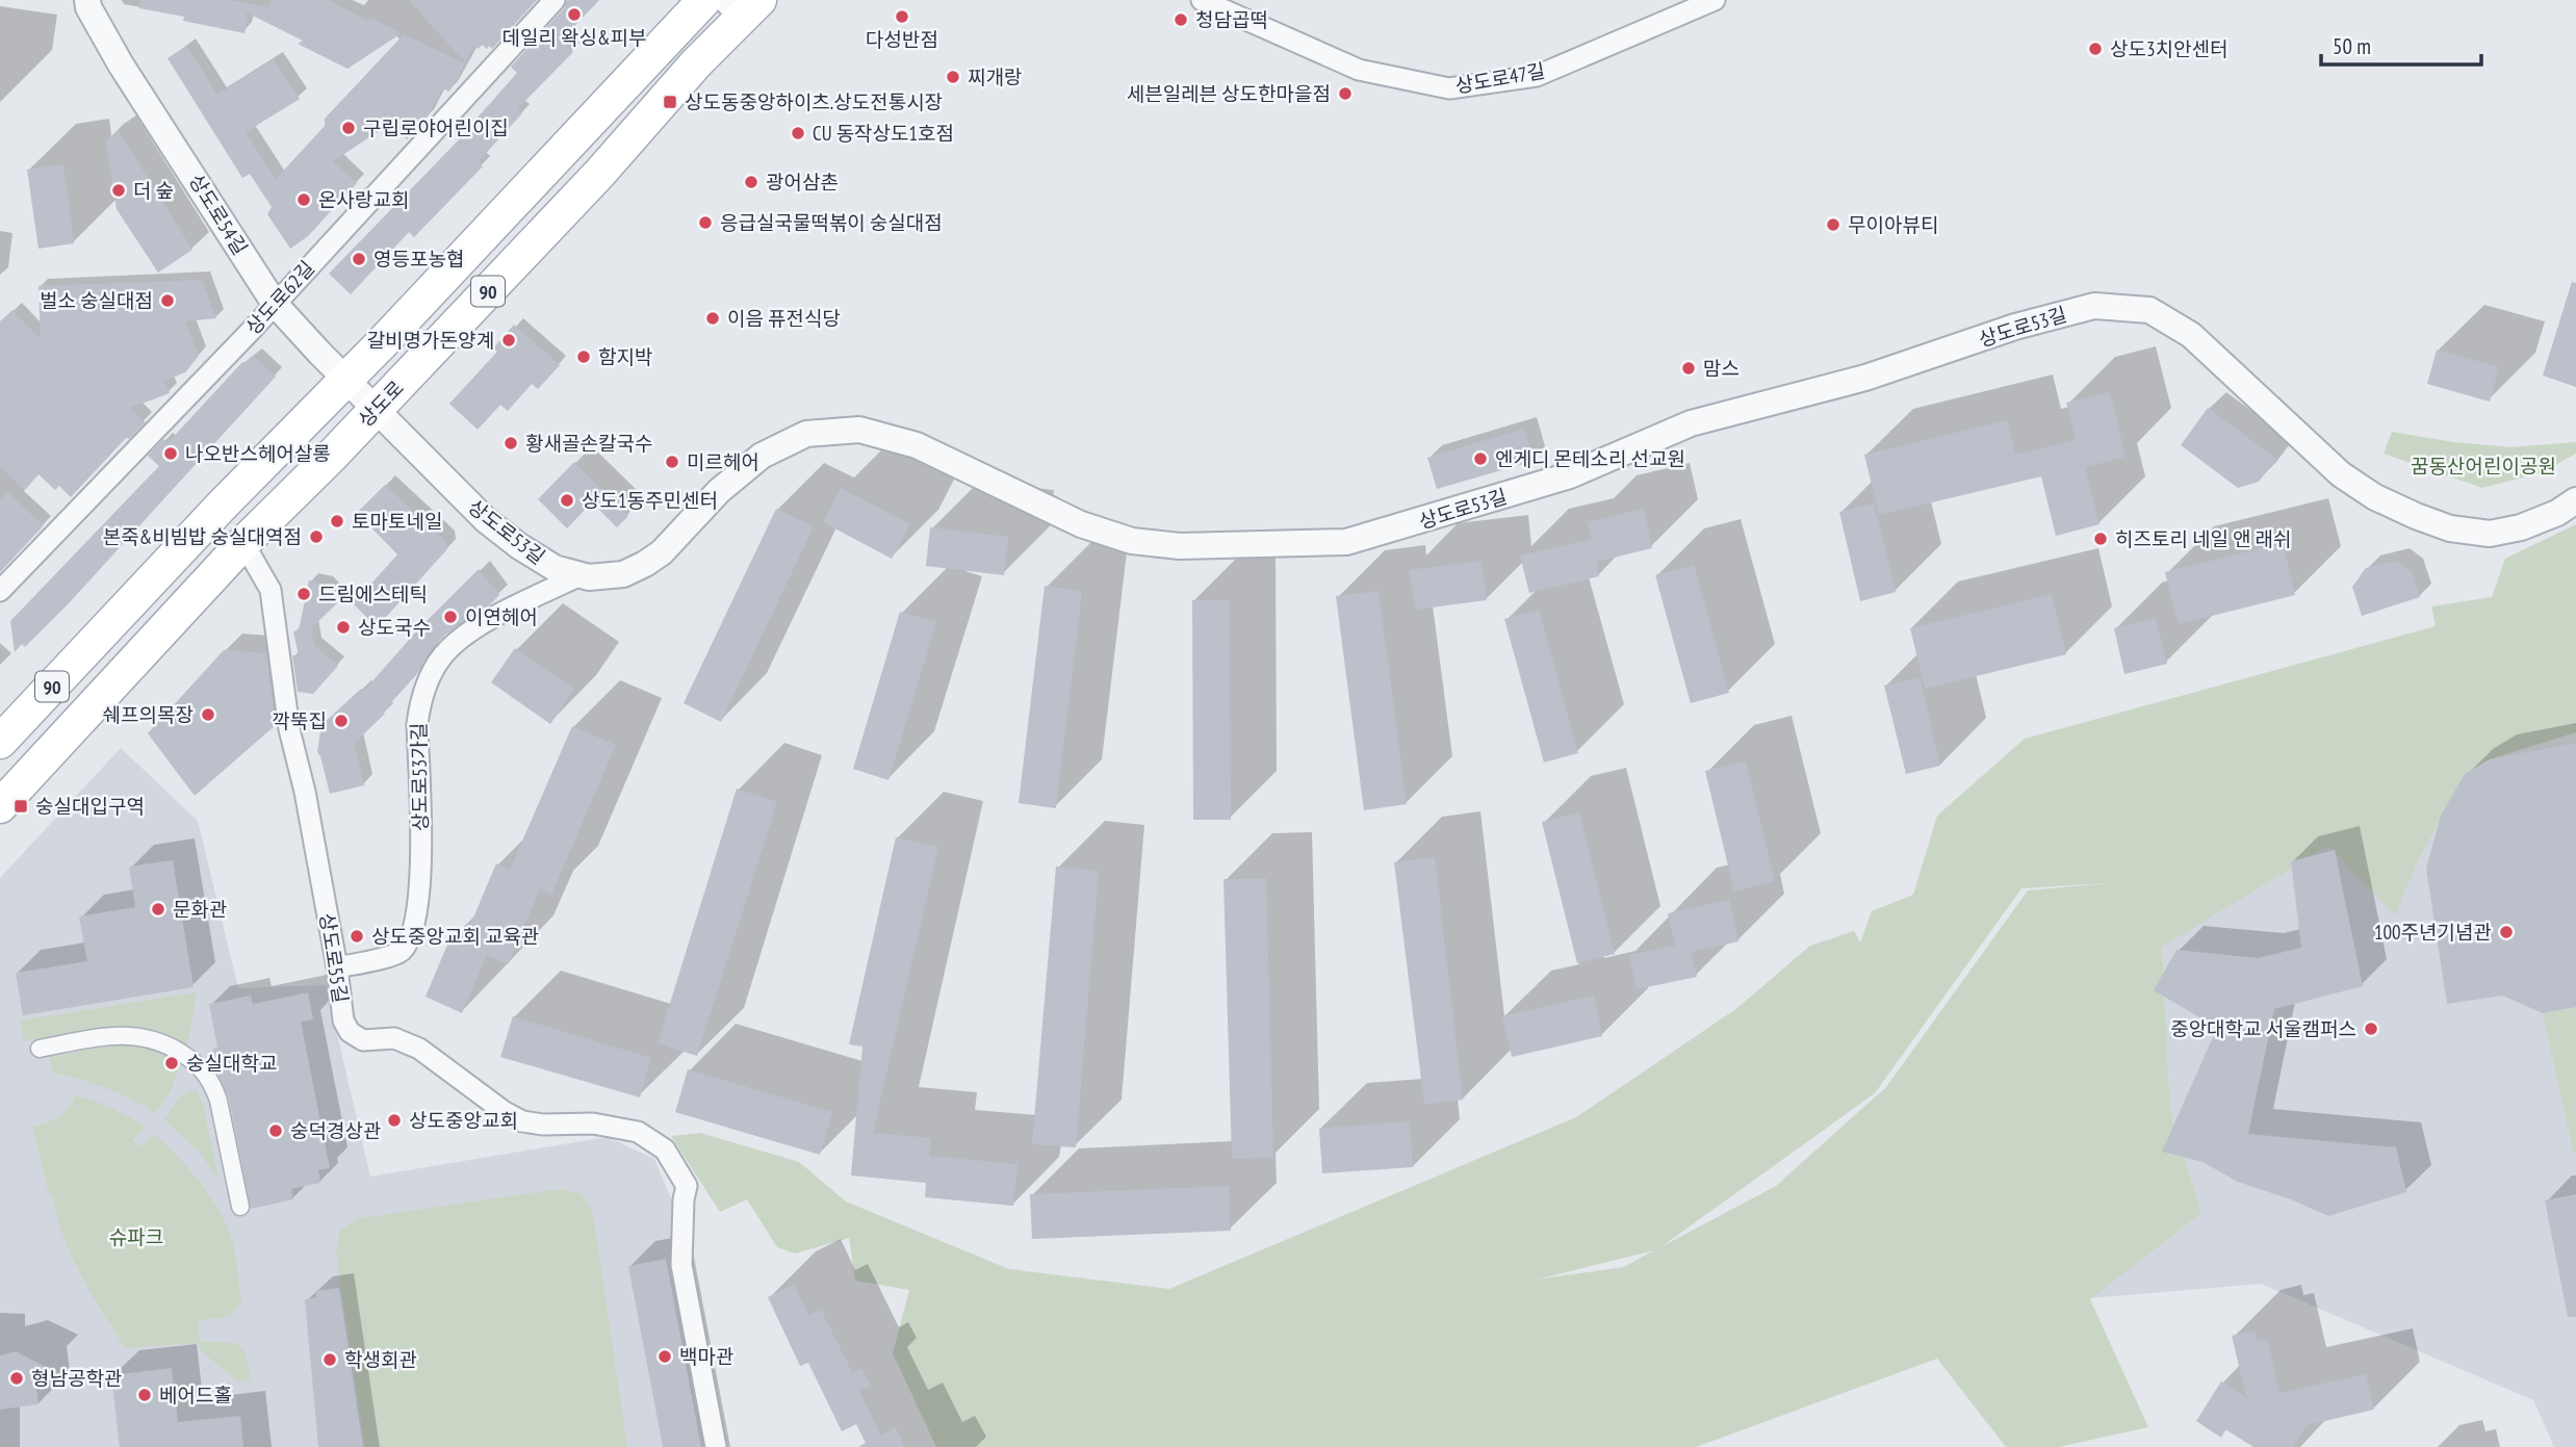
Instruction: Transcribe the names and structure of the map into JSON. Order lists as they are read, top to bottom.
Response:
{
  "streets": {
    "main road": ["90", "상도로"],
    "street": [
      "상도로47길",
      "상도로54길",
      "상도로62길",
      "상도로53길",
      "상도로53가길",
      "상도로55길"
    ]
  },
  "crossings": [
    ["상도로54길", "상도로62길"],
    ["상도로54길", "상도로53길"],
    ["상도로54길", "상도로"],
    ["상도로53길", "상도로"],
    ["상도로53길", "상도로53가길"],
    ["상도로", "상도로55길"],
    ["상도로53가길", "상도로55길"]
  ],
  "parks": ["꿈동산어린이공원", "슈파크"],
  "places": {
    "other": [
      "데일리 왁싱&피부",
      "다성반점",
      "청담곱떡",
      "상도3치안센터",
      "찌개랑",
      "세븐일레븐 상도한마을점",
      "구립로야어린이집",
      "CU 동작상도1호점",
      "광어삼촌",
      "더 숲",
      "온사랑교회",
      "응급실국물떡볶이 숭실대점",
      "무이아뷰티",
      "영등포농협",
      "벌소 숭실대점",
      "이음 퓨전식당",
      "갈비명가돈양계",
      "함지박",
      "맘스",
      "황새골손칼국수",
      "나오반스헤어살롱",
      "엔게디 몬테소리 선교원",
      "미르헤어",
      "상도1동주민센터",
      "토마토네일",
      "본죽&비빔밥 숭실대역점",
      "히즈토리 네일 앤 래쉬",
      "드림에스테틱",
      "이연헤어",
      "상도국수",
      "쉐프의목장",
      "깍뚝집",
      "문화관",
      "100주년기념관",
      "상도중앙교회 교육관",
      "중앙대학교 서울캠퍼스",
      "숭실대학교",
      "상도중앙교회",
      "숭덕경상관",
      "백마관",
      "학생회관",
      "형남공학관",
      "베어드홀"
    ],
    "transit": ["상도동중앙하이츠.상도전통시장", "숭실대입구역"]
  },
  "scale_bar": "50 m"
}
